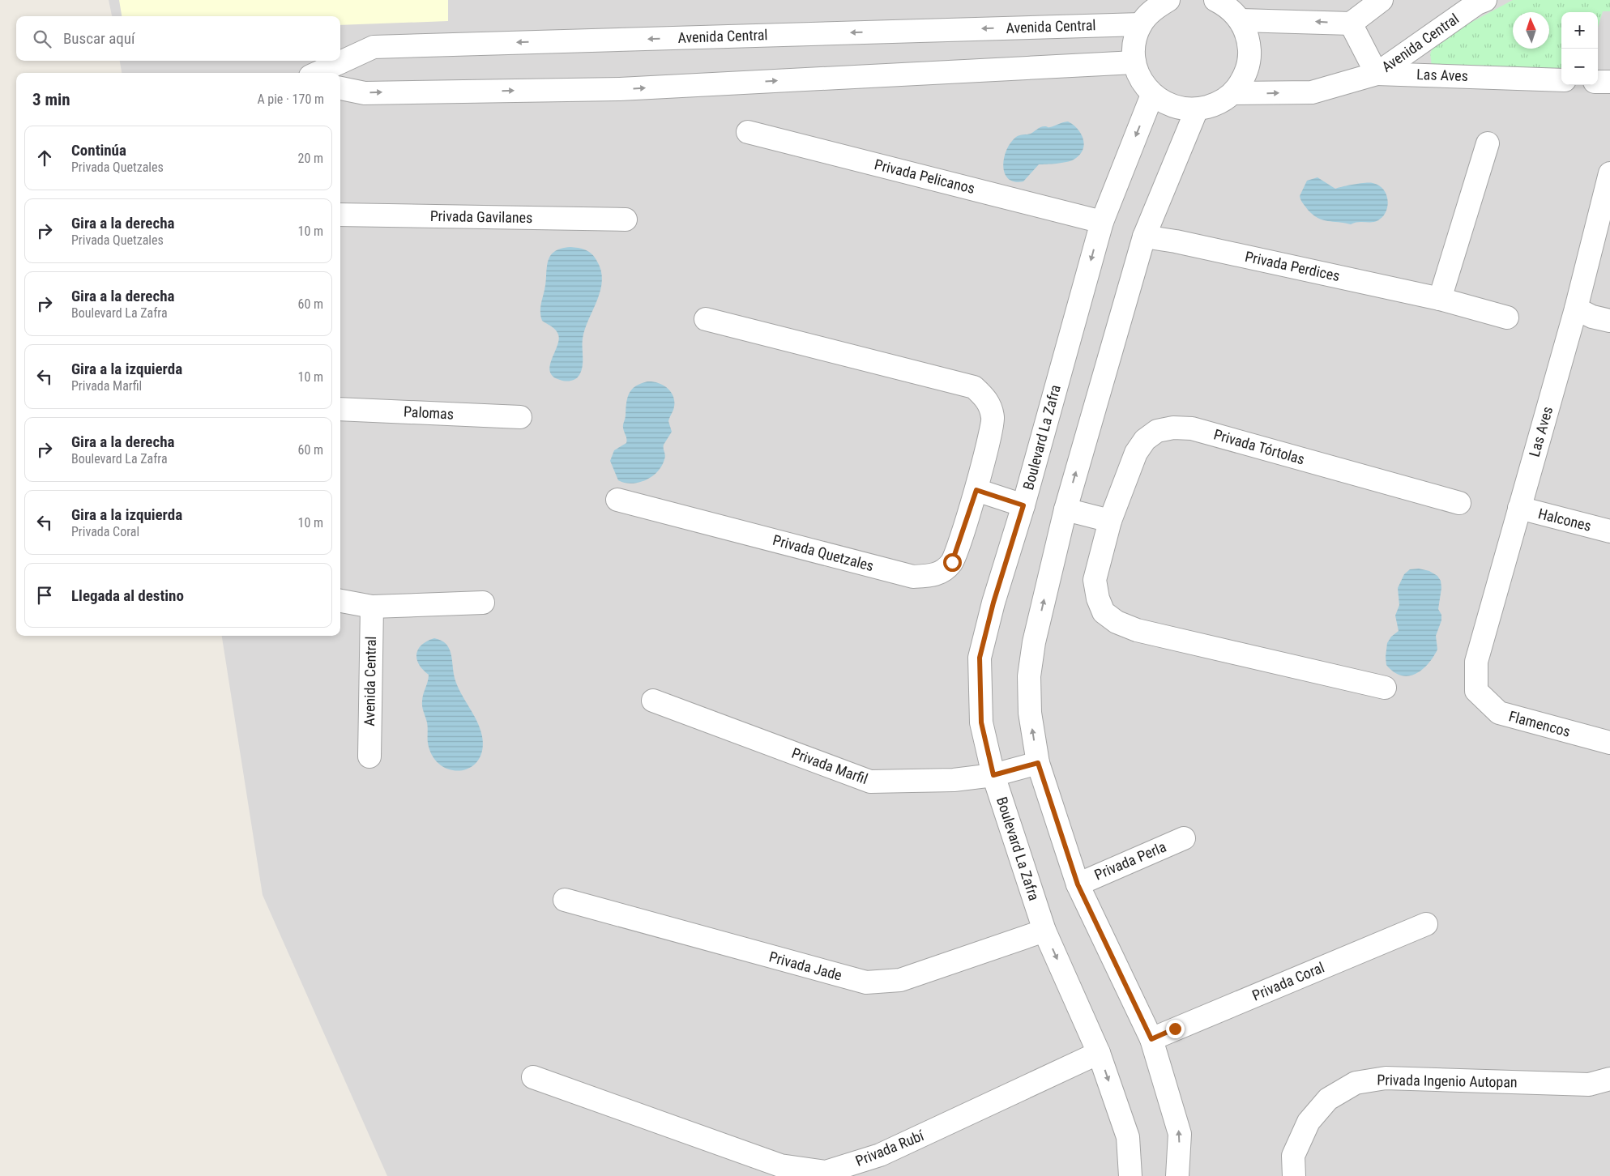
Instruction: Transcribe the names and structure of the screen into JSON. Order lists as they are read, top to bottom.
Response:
{
  "streets": {
    "street": [
      "Avenida Central",
      "Las Aves",
      "Privada Pelicanos",
      "Privada Gavilanes",
      "Privada Perdices",
      "Palomas",
      "Boulevard La Zafra",
      "Privada Tórtolas",
      "Halcones",
      "Privada Quetzales",
      "Flamencos",
      "Privada Marfil",
      "Privada Perla",
      "Privada Jade",
      "Privada Coral",
      "Privada Ingenio Autopan",
      "Privada Rubí"
    ]
  },
  "crossings": [
    ["Avenida Central", "Las Aves"],
    ["Las Aves", "Halcones"],
    ["Las Aves", "Flamencos"],
    ["Privada Pelicanos", "Boulevard La Zafra"],
    ["Boulevard La Zafra", "Privada Marfil"],
    ["Boulevard La Zafra", "Privada Jade"],
    ["Boulevard La Zafra", "Privada Rubí"]
  ],
  "north": "top",
  "page": {
    "map_buttons": ["+", "−"],
    "search": "Buscar aquí",
    "heading": ["3 min", "A pie · 170 m"],
    "list": [
      ["Continúa", "Privada Quetzales", "20 m"],
      ["Gira a la derecha", "Privada Quetzales", "10 m"],
      ["Gira a la derecha", "Boulevard La Zafra", "60 m"],
      ["Gira a la izquierda", "Privada Marfil", "10 m"],
      ["Gira a la derecha", "Boulevard La Zafra", "60 m"],
      ["Gira a la izquierda", "Privada Coral", "10 m"],
      "Llegada al destino"
    ]
  }
}
